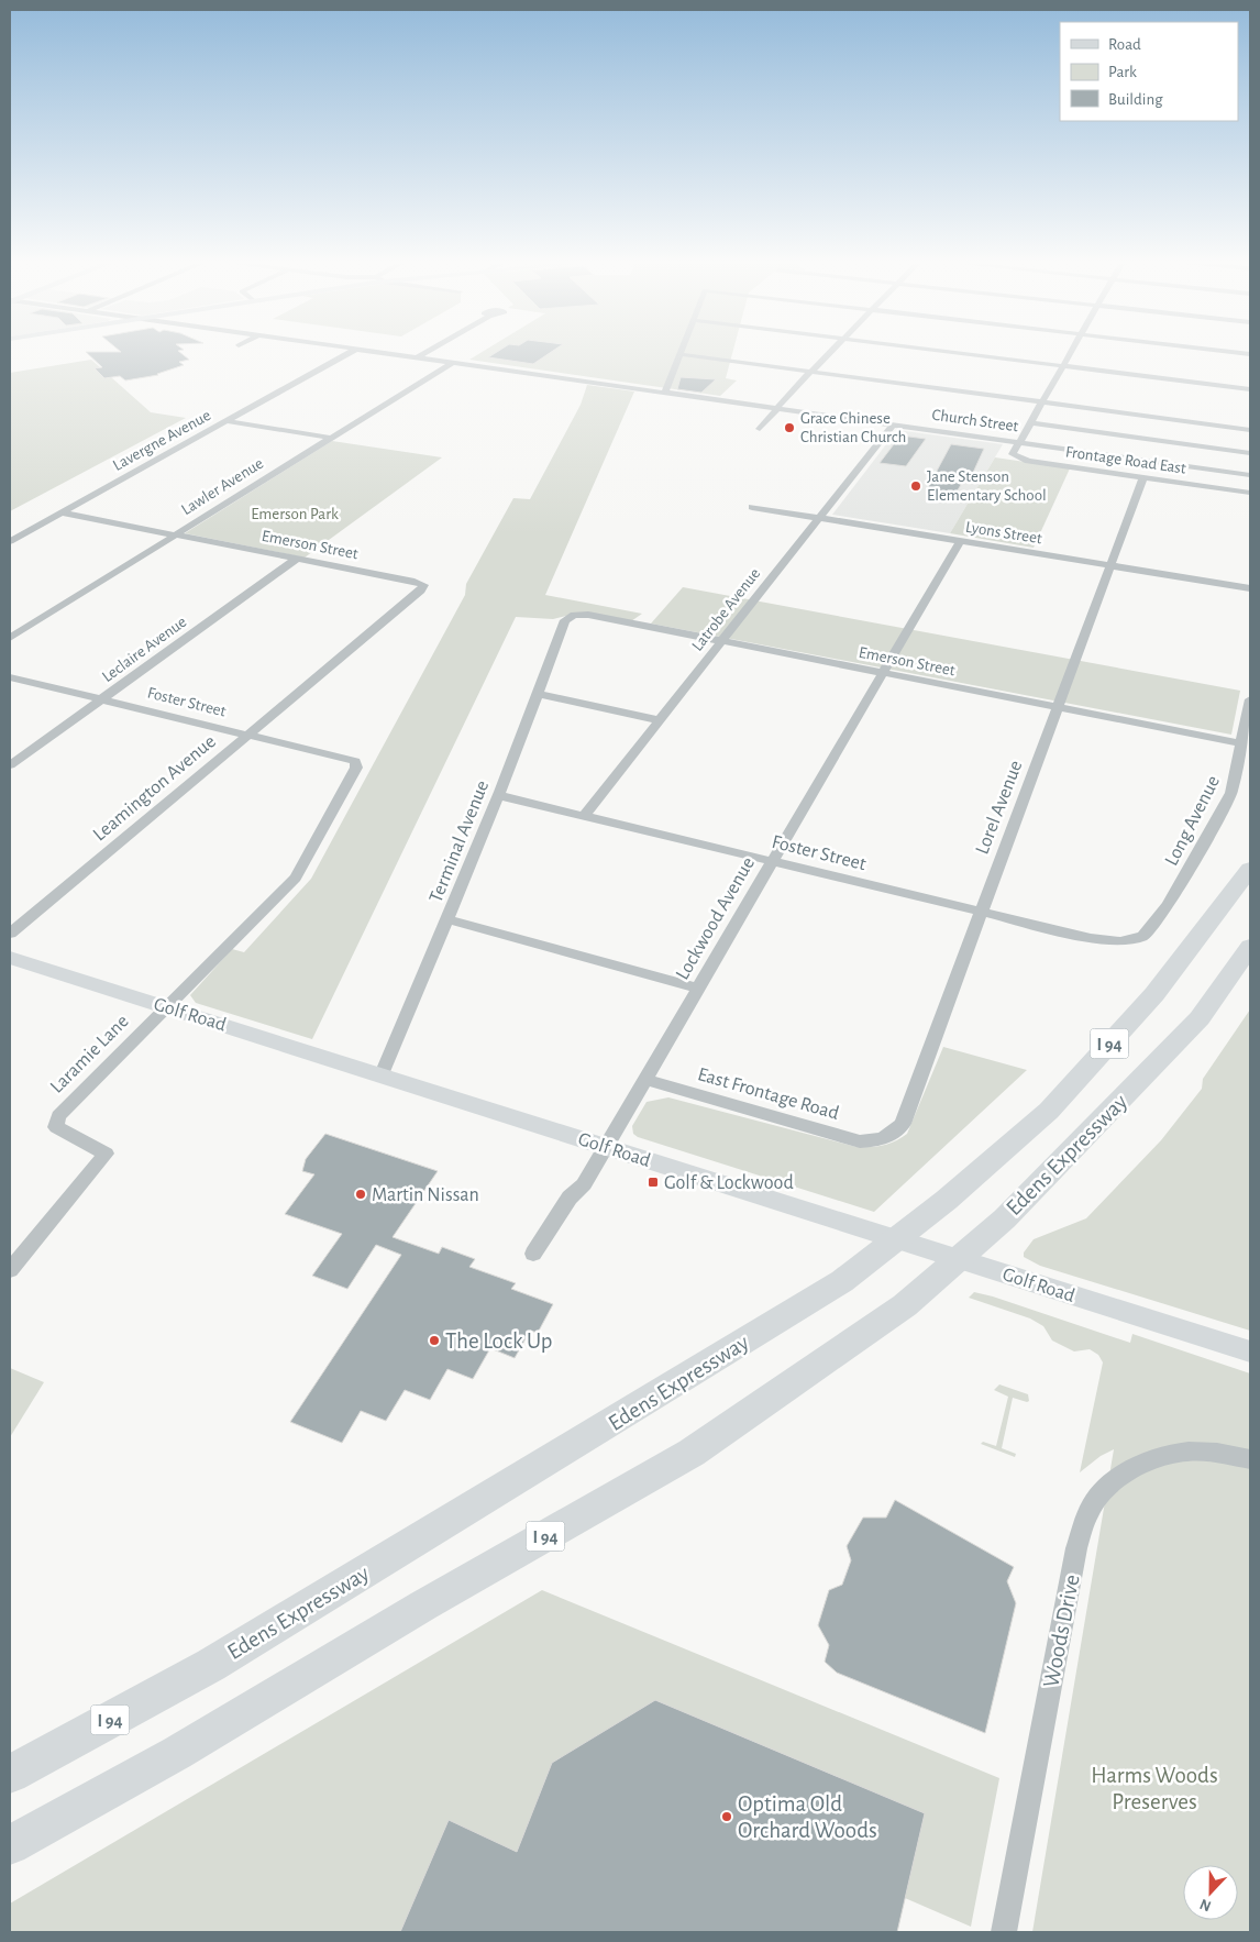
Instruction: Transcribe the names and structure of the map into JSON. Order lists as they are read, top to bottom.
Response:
{
  "streets": {
    "highway": ["I 94", "Edens Expressway"],
    "main road": ["Golf Road"],
    "street": [
      "Church Street",
      "Lavergne Avenue",
      "Frontage Road East",
      "Lawler Avenue",
      "Lyons Street",
      "Emerson Street",
      "Latrobe Avenue",
      "Leclaire Avenue",
      "Foster Street",
      "Leamington Avenue",
      "Lorel Avenue",
      "Long Avenue",
      "Terminal Avenue",
      "Lockwood Avenue",
      "Laramie Lane",
      "East Frontage Road",
      "Woods Drive"
    ]
  },
  "crossings": [
    ["Church Street", "Frontage Road East"],
    ["Church Street", "Lawler Avenue"],
    ["Church Street", "Latrobe Avenue"],
    ["Lavergne Avenue", "Emerson Street"],
    ["Frontage Road East", "Lorel Avenue"],
    ["Lawler Avenue", "Emerson Street"],
    ["Lyons Street", "Latrobe Avenue"],
    ["Lyons Street", "Lorel Avenue"],
    ["Lyons Street", "Lockwood Avenue"],
    ["Emerson Street", "Latrobe Avenue"],
    ["Emerson Street", "Leclaire Avenue"],
    ["Emerson Street", "Leamington Avenue"],
    ["Emerson Street", "Lorel Avenue"],
    ["Emerson Street", "Long Avenue"],
    ["Emerson Street", "Terminal Avenue"],
    ["Emerson Street", "Lockwood Avenue"],
    ["Latrobe Avenue", "Foster Street"],
    ["Leclaire Avenue", "Foster Street"],
    ["Foster Street", "Leamington Avenue"],
    ["Foster Street", "Lorel Avenue"],
    ["Foster Street", "Long Avenue"],
    ["Foster Street", "Terminal Avenue"],
    ["Foster Street", "Lockwood Avenue"],
    ["Foster Street", "Golf Road"],
    ["Foster Street", "Laramie Lane"],
    ["Lorel Avenue", "East Frontage Road"],
    ["Terminal Avenue", "Golf Road"],
    ["Lockwood Avenue", "Golf Road"],
    ["Lockwood Avenue", "East Frontage Road"],
    ["Golf Road", "Laramie Lane"]
  ],
  "parks": ["Emerson Park", "Harms Woods Preserves"],
  "places": {
    "other": [
      "Grace Chinese Christian Church",
      "Jane Stenson Elementary School",
      "Martin Nissan",
      "The Lock Up",
      "Optima Old Orchard Woods"
    ],
    "transit": ["Golf & Lockwood"]
  },
  "legend": ["Road", "Park", "Building"],
  "north": "bottom"
}
